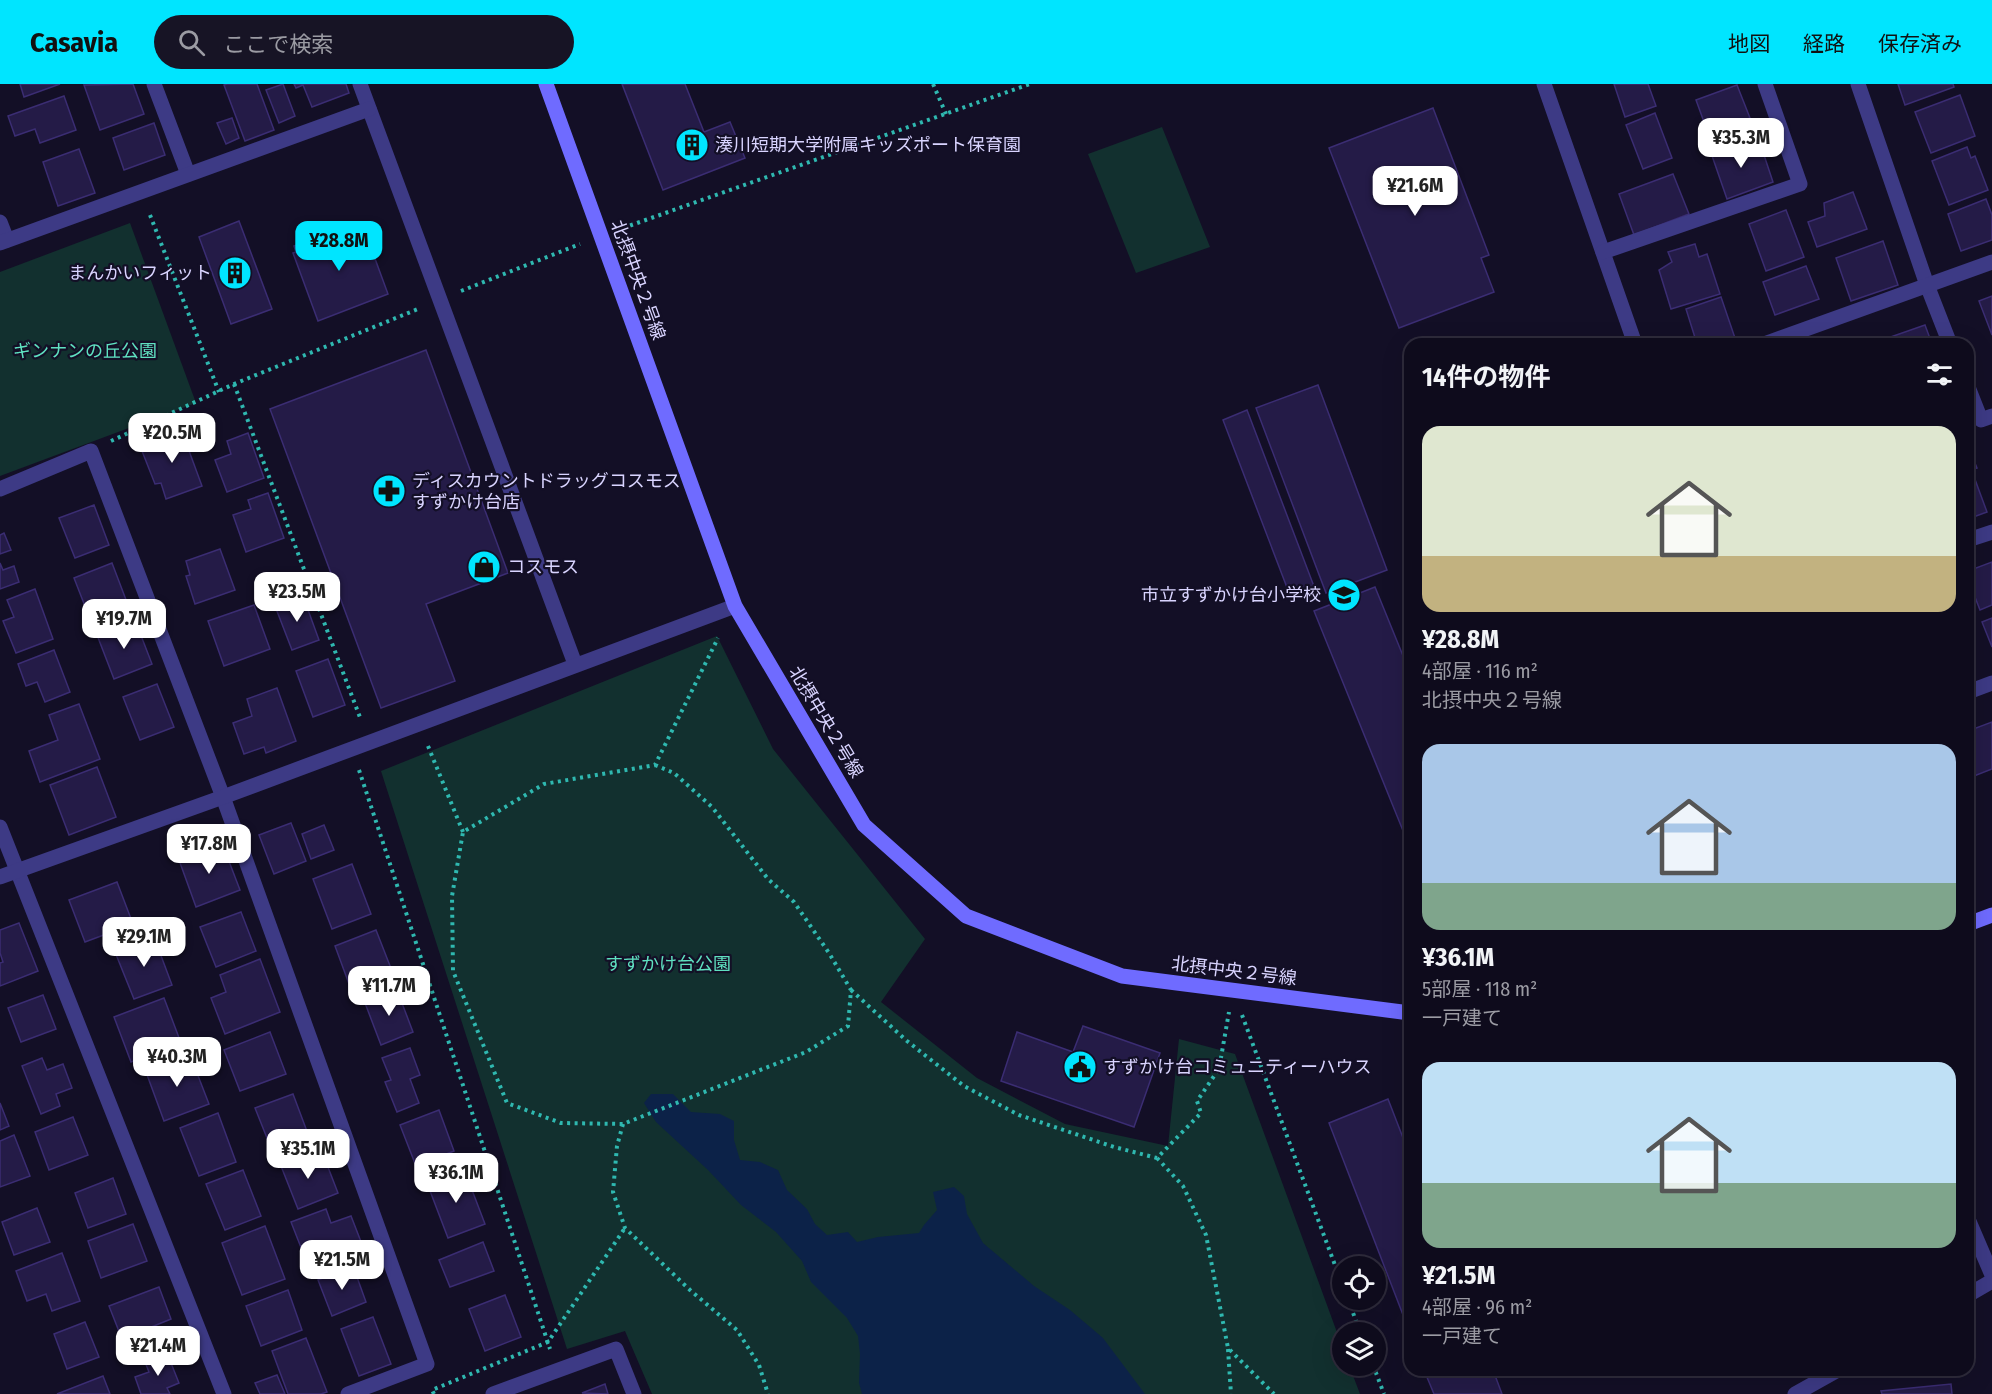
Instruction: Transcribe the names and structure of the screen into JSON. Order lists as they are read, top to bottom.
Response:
{
  "streets": {
    "street": ["北摂中央２号線"]
  },
  "parks": ["ギンナンの丘公園", "すずかけ台公園"],
  "places": {
    "building": ["湊川短期大学附属キッズポート保育園", "まんかいフィット"],
    "pharmacy": ["ディスカウントドラッグコスモス すずかけ台店"],
    "shop": ["コスモス"],
    "school or university": ["市立すずかけ台小学校"],
    "public building": ["すずかけ台コミュニティーハウス"]
  },
  "page": {
    "header": "Casavia",
    "search": "ここで検索",
    "nav": ["地図", "経路", "保存済み"],
    "price": [
      "¥35.3M",
      "¥21.6M",
      "¥28.8M",
      "¥20.5M",
      "¥23.5M",
      "¥19.7M",
      "¥17.8M",
      "¥29.1M",
      "¥11.7M",
      "¥40.3M",
      "¥35.1M",
      "¥36.1M",
      "¥21.5M",
      "¥21.4M"
    ],
    "heading": "14件の物件",
    "list": [
      {
        "name": "¥28.8M",
        "note": "4部屋 · 116 m² · 北摂中央２号線"
      },
      {
        "name": "¥36.1M",
        "note": "5部屋 · 118 m² · 一戸建て"
      },
      {
        "name": "¥21.5M",
        "note": "4部屋 · 96 m² · 一戸建て"
      }
    ]
  }
}
